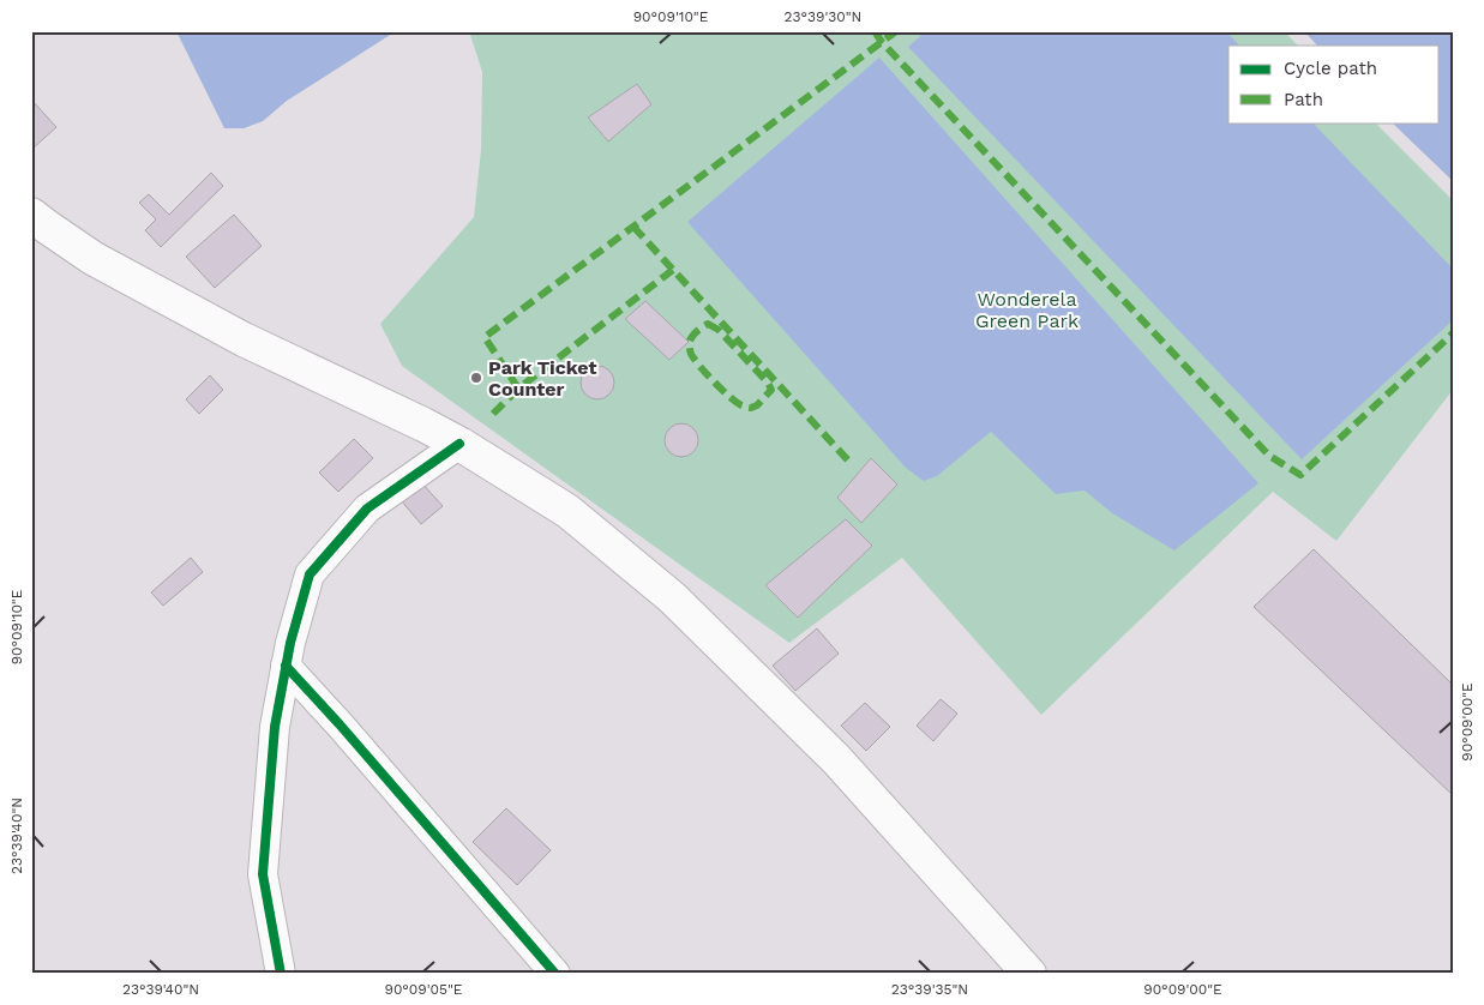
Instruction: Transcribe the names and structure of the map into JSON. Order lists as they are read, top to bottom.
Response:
{
  "parks": ["Wonderela Green Park"],
  "places": ["Park Ticket Counter"],
  "legend": ["Cycle path", "Path"],
  "coordinates": [
    "90°09'10\"E",
    "23°39'30\"N",
    "90°09'00\"E",
    "23°39'40\"N",
    "90°09'05\"E",
    "23°39'35\"N"
  ]
}
